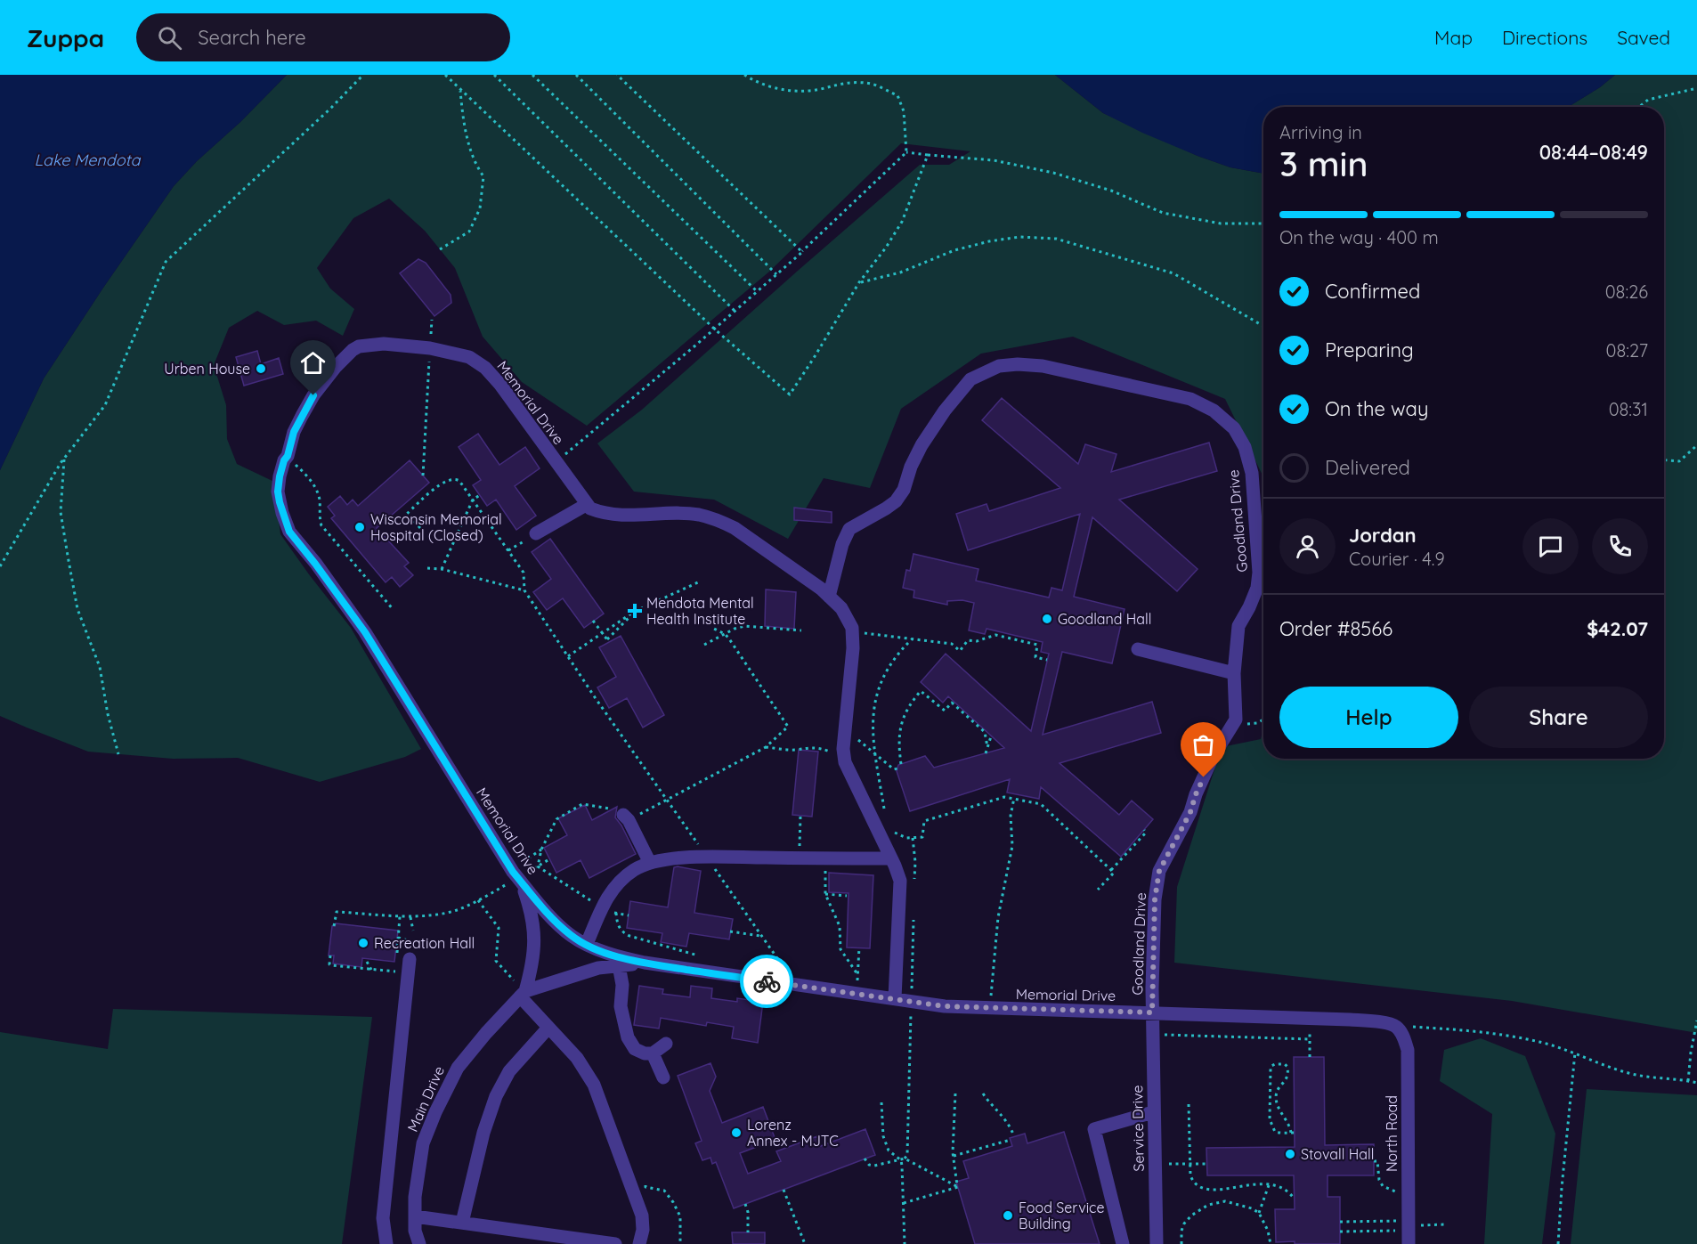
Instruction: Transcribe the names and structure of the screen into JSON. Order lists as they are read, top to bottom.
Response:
{
  "streets": {
    "lane": [
      "Memorial Drive",
      "Goodland Drive",
      "Main Drive",
      "Service Drive",
      "North Road"
    ]
  },
  "crossings": [
    ["Memorial Drive", "Goodland Drive"],
    ["Memorial Drive", "Main Drive"],
    ["Memorial Drive", "Service Drive"],
    ["Memorial Drive", "North Road"],
    ["Goodland Drive", "Service Drive"]
  ],
  "water": ["Lake Mendota"],
  "places": {
    "other": [
      "Urben House",
      "Wisconsin Memorial Hospital (Closed)",
      "Goodland Hall",
      "Recreation Hall",
      "Lorenz Annex - MJTC",
      "Stovall Hall",
      "Food Service Building"
    ],
    "health": ["Mendota Mental Health Institute"]
  },
  "page": {
    "header": "Zuppa",
    "search": "Search here",
    "nav": ["Map", "Directions", "Saved"],
    "heading": ["3 min", "Arriving in", "08:44–08:49"],
    "panel": [
      "Jordan",
      "Courier · 4.9",
      "Order #8566",
      "$42.07"
    ],
    "bar": "On the way · 400 m",
    "list": [
      ["Confirmed", "08:26"],
      ["Preparing", "08:27"],
      ["On the way", "08:31"],
      "Delivered"
    ],
    "buttons": ["Help", "Share"]
  }
}
